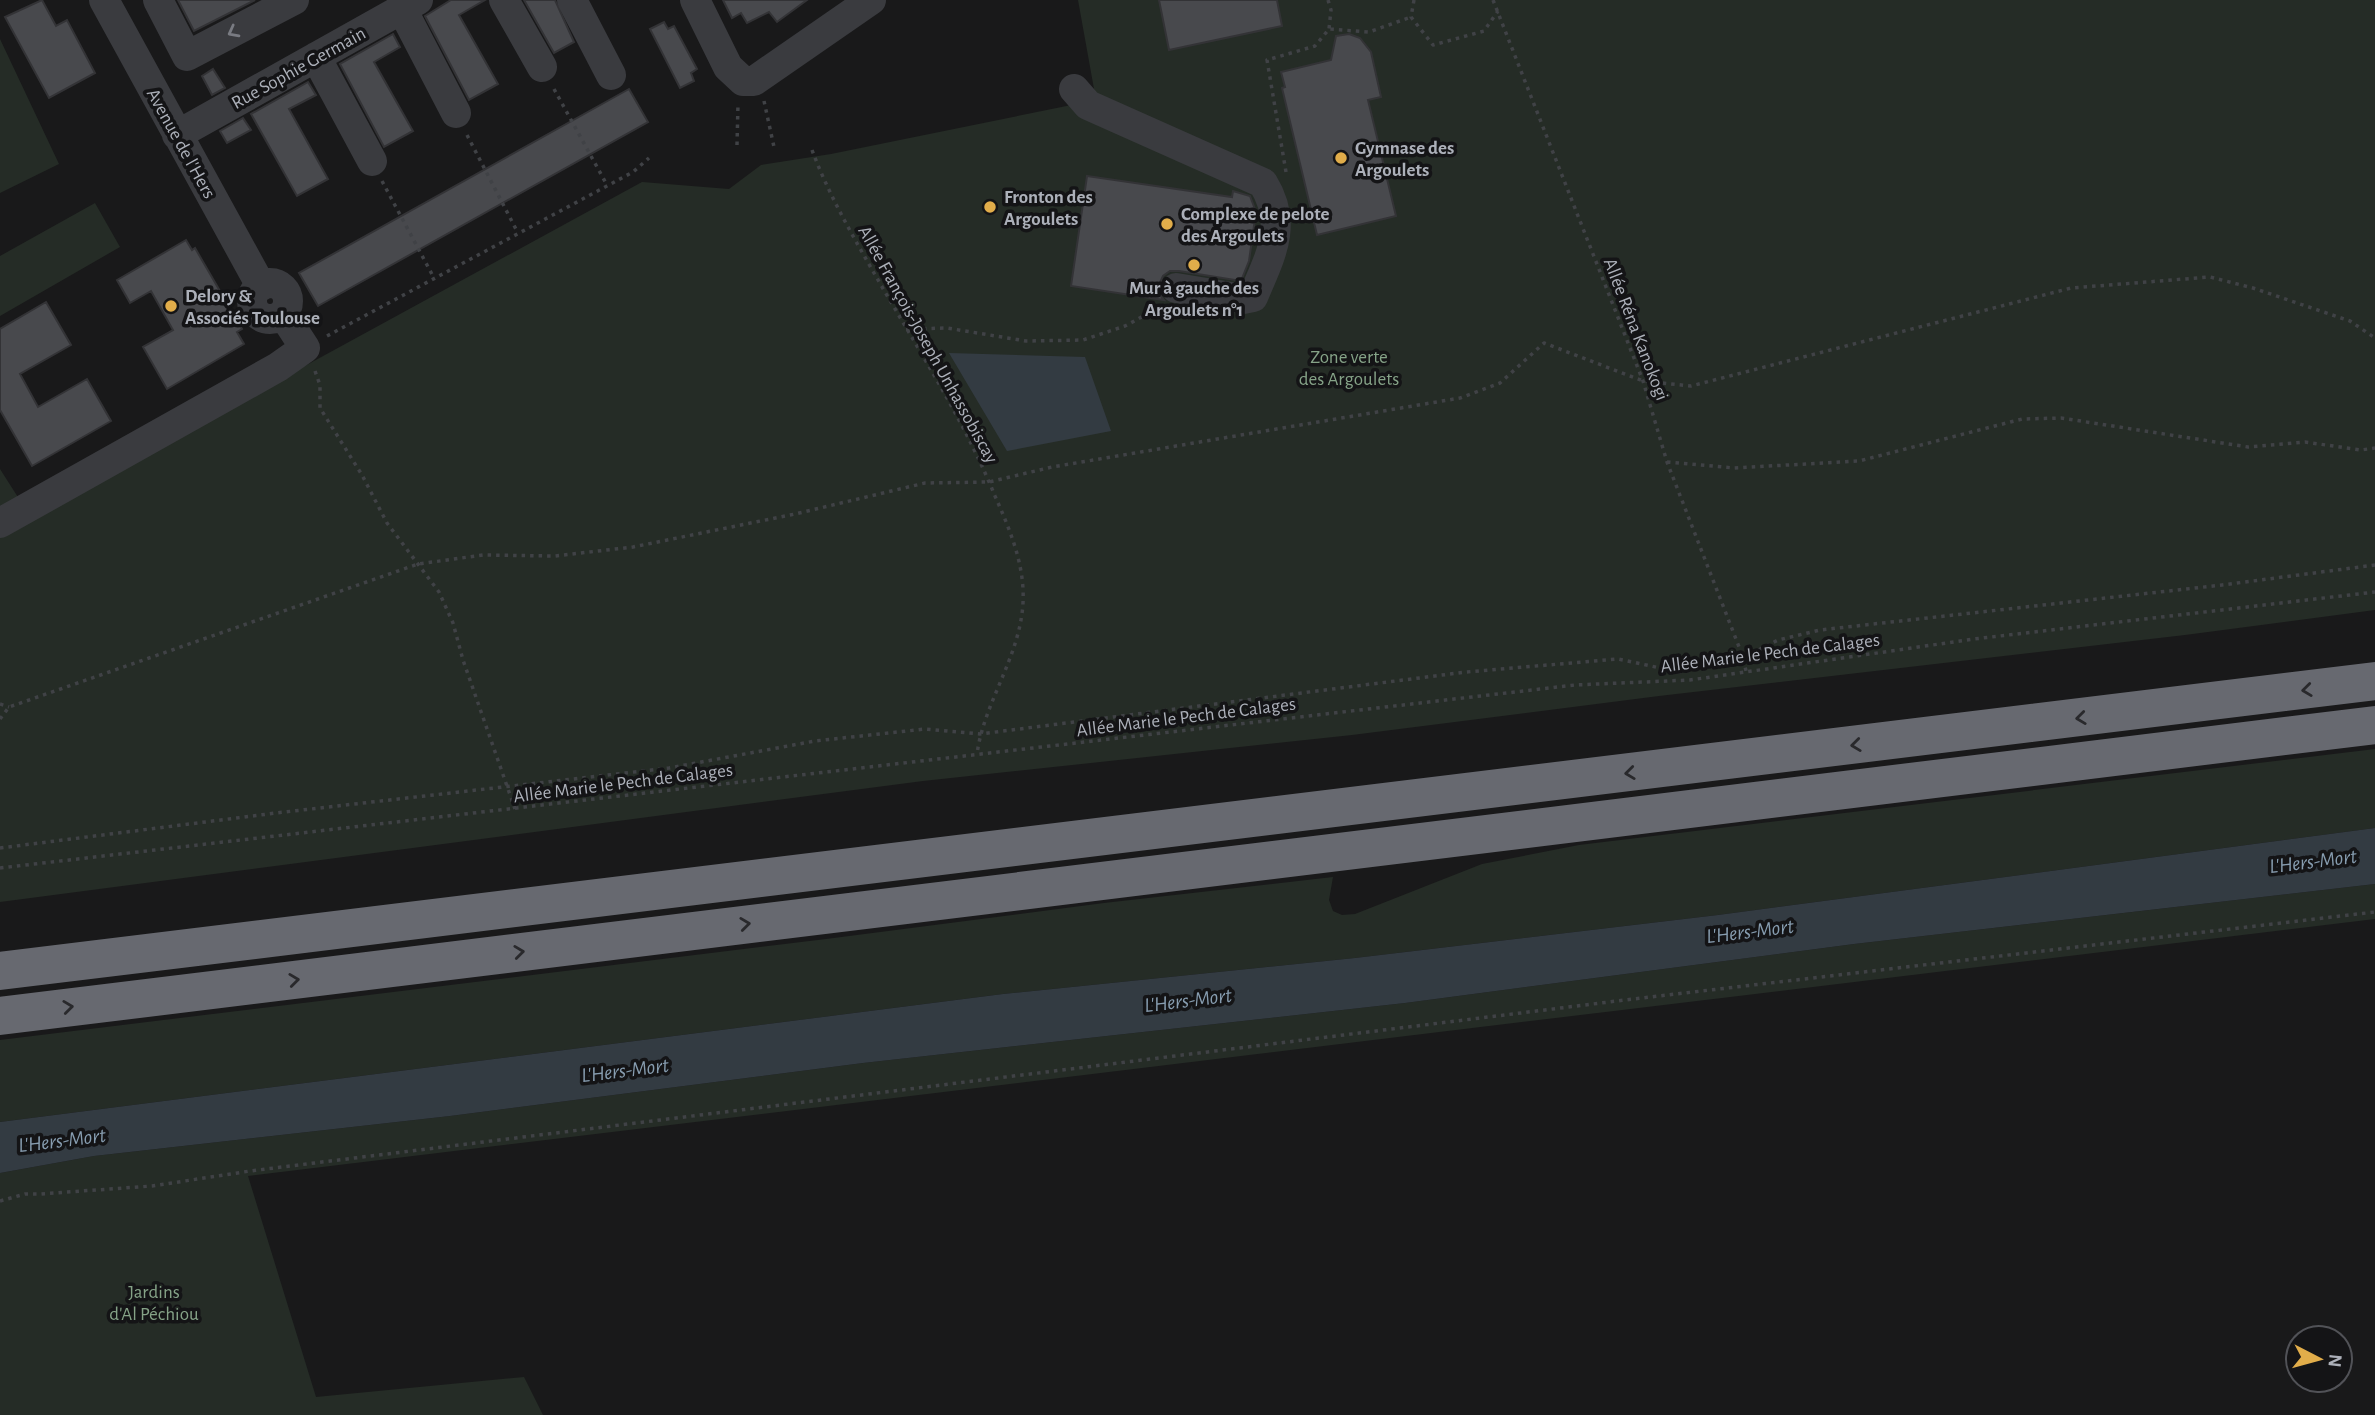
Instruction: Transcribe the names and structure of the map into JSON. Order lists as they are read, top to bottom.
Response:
{
  "streets": {
    "street": ["Rue Sophie Germain", "Avenue de l'Hers"],
    "path": ["Allée Réna Kanokogi", "Allée François-Joseph Unhassobiscay", "Allée Marie le Pech de Calages"]
  },
  "crossings": [
    ["Rue Sophie Germain", "Avenue de l'Hers"],
    ["Allée Réna Kanokogi", "Allée Marie le Pech de Calages"],
    ["Allée François-Joseph Unhassobiscay", "Allée Marie le Pech de Calages"]
  ],
  "water": ["L'Hers-Mort"],
  "parks": ["Zone verte des Argoulets", "Jardins d'Al Péchiou"],
  "places": [
    "Gymnase des Argoulets",
    "Fronton des Argoulets",
    "Complexe de pelote des Argoulets",
    "Mur à gauche des Argoulets n°1",
    "Delory & Associés Toulouse"
  ],
  "north": "right"
}
